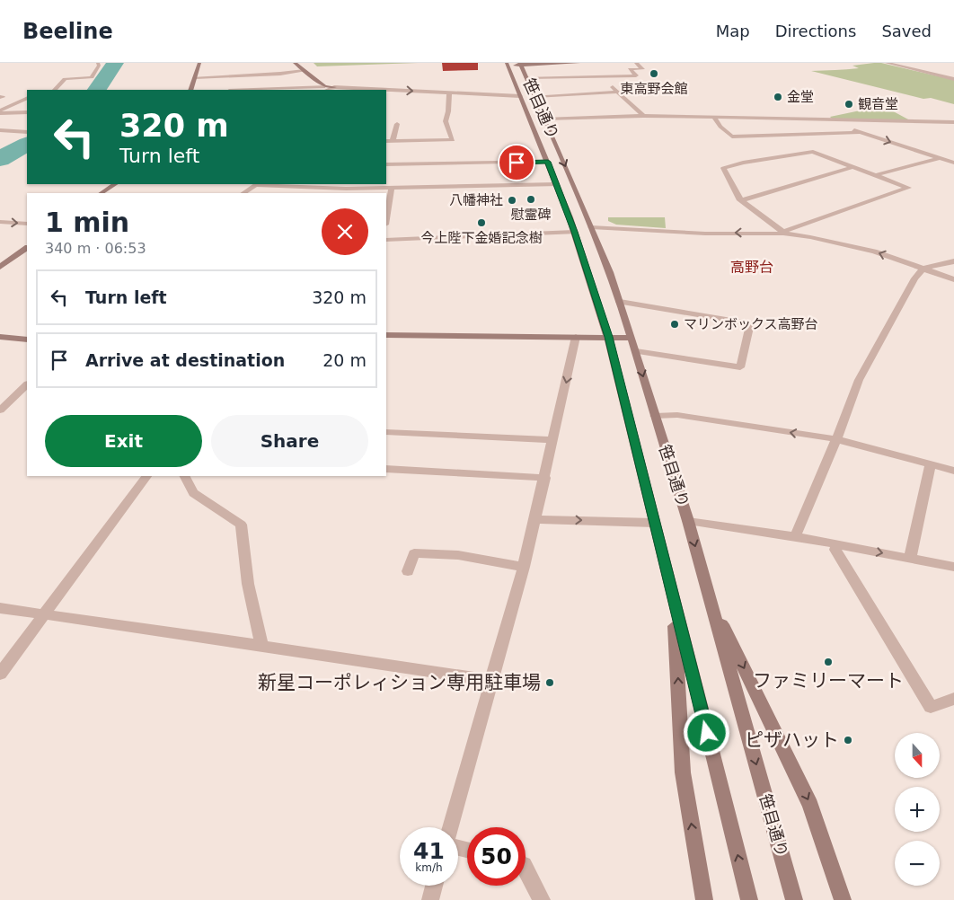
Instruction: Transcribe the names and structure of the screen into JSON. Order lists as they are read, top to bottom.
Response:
{
  "streets": {
    "main road": ["笹目通り"]
  },
  "districts": ["高野台"],
  "places": [
    "東高野会館",
    "金堂",
    "観音堂",
    "慰霊碑",
    "八幡神社",
    "今上陛下金婚記念樹",
    "マリンボックス高野台",
    "ファミリーマート",
    "新星コーポレィション専用駐車場",
    "ピザハット"
  ],
  "north": "bottom",
  "page": {
    "header": "Beeline",
    "nav": ["Map", "Directions", "Saved"],
    "turn": ["320 m", "Turn left"],
    "heading": ["1 min", "340 m · 06:53"],
    "list": [
      {
        "name": "Turn left",
        "value": "320 m"
      },
      {
        "name": "Arrive at destination",
        "value": "20 m"
      }
    ],
    "buttons": ["Exit", "Share"],
    "map_buttons": ["+", "−"],
    "speed": "41 km/h",
    "limit": "50"
  }
}
